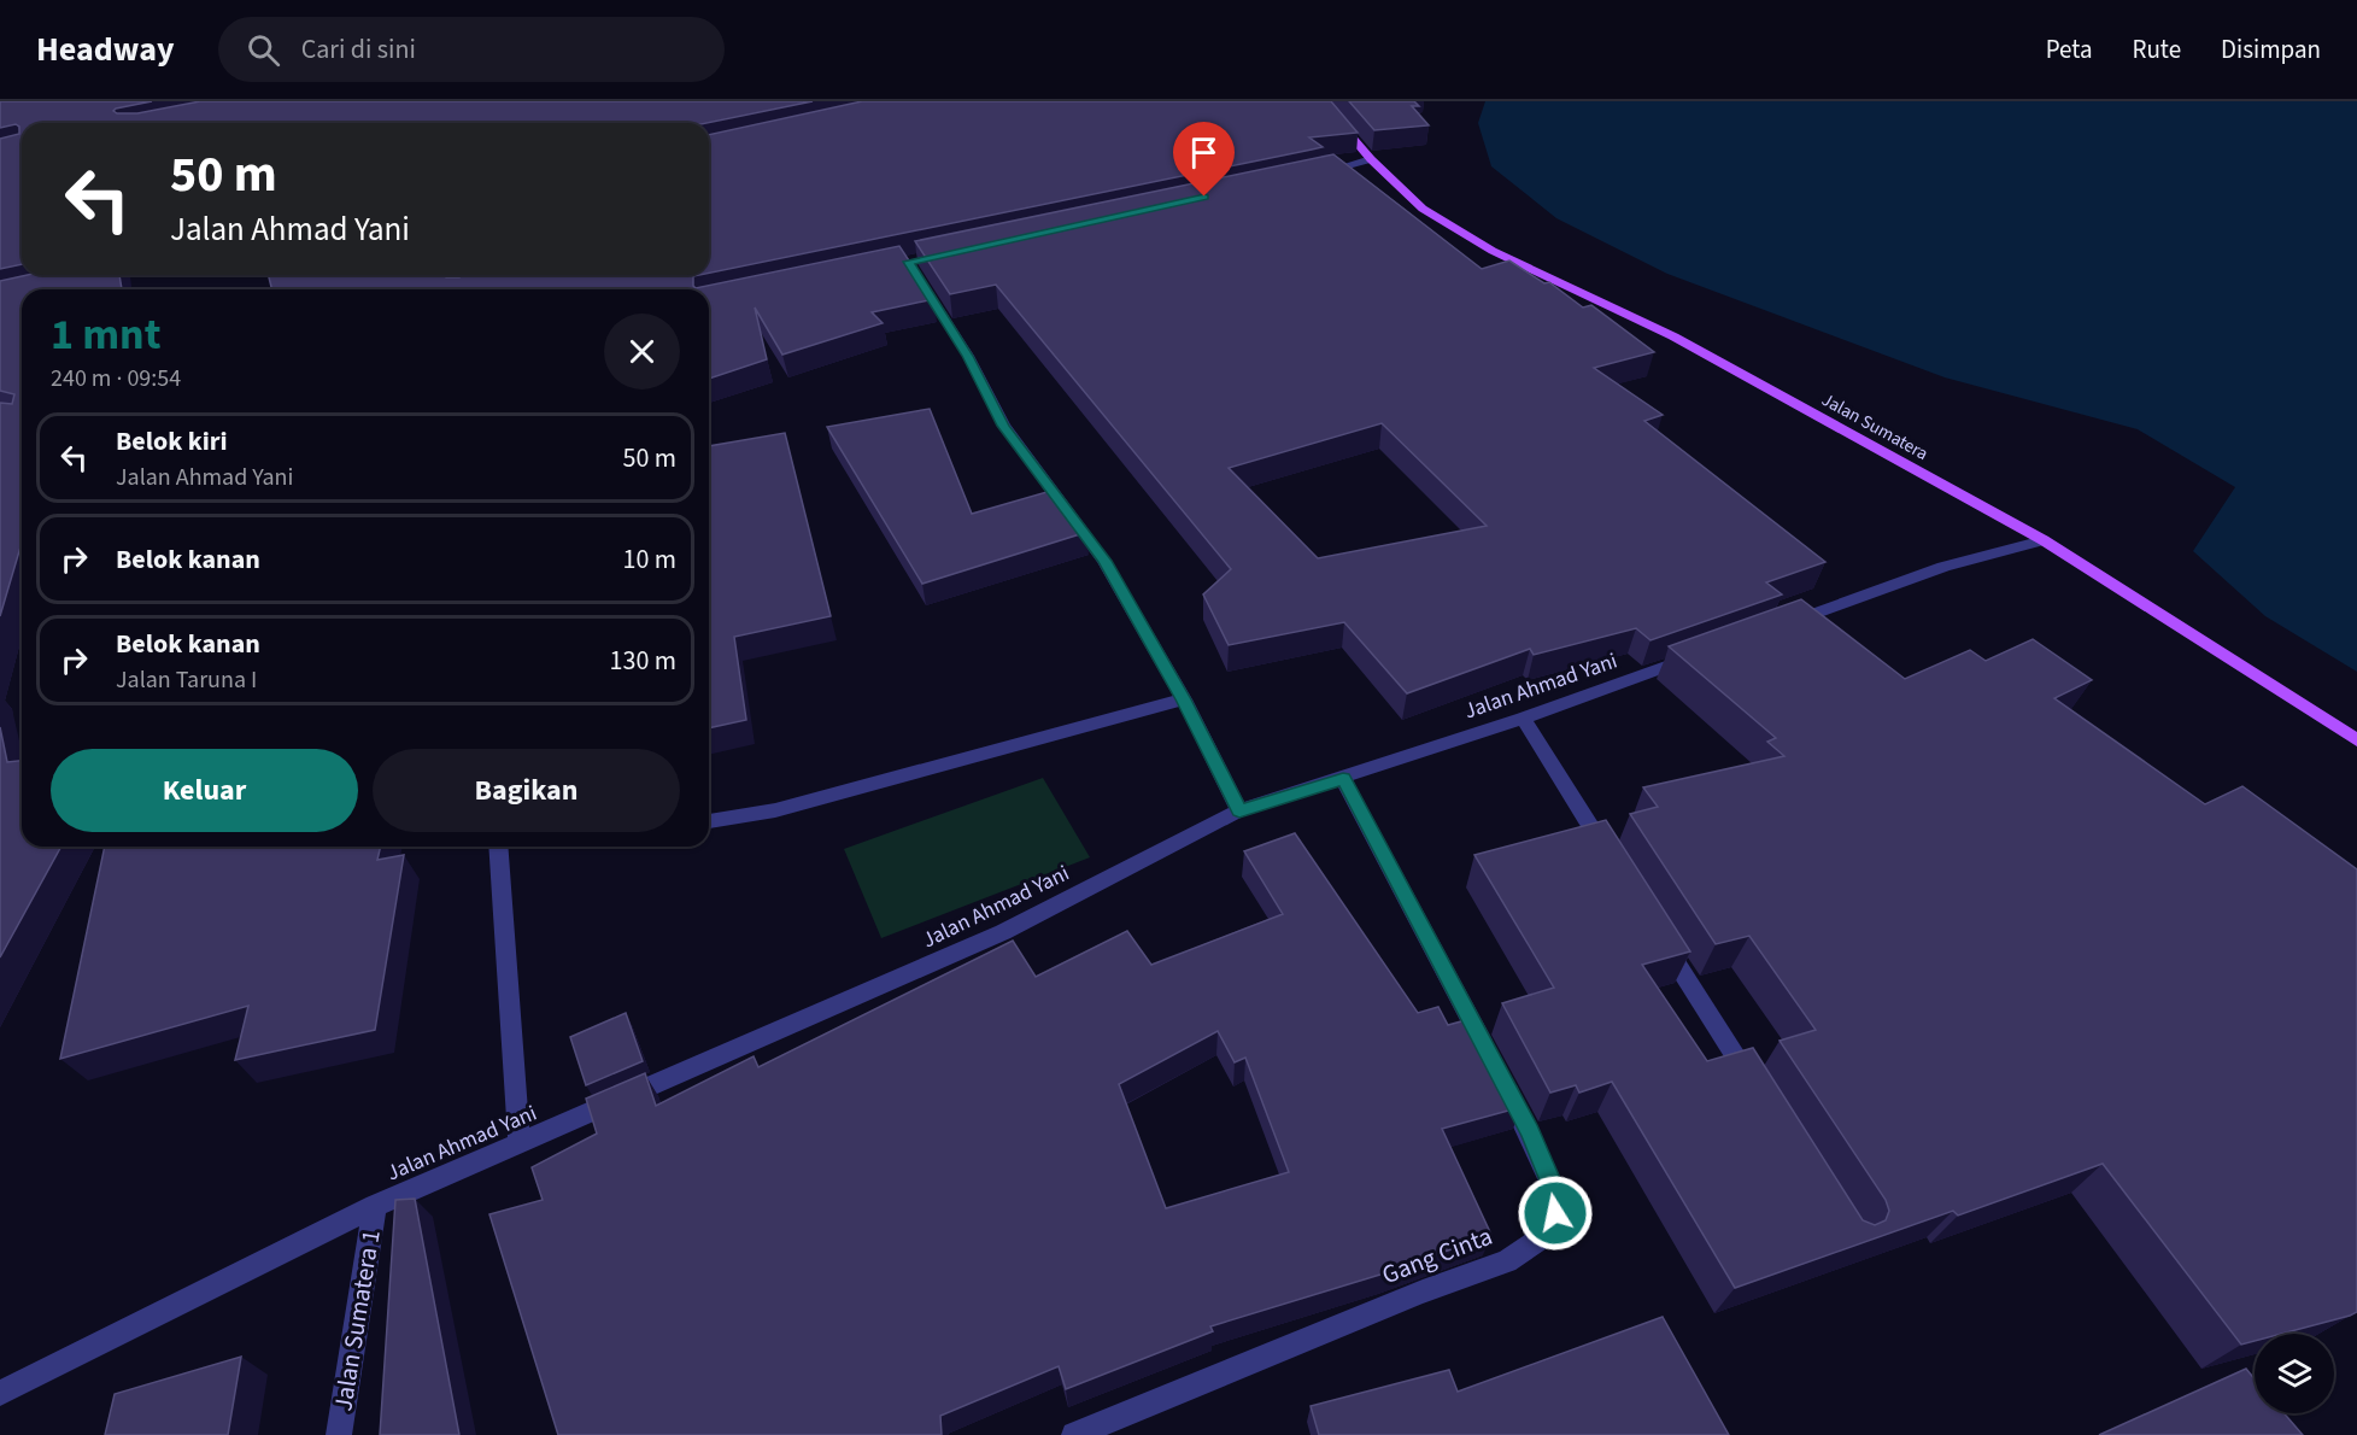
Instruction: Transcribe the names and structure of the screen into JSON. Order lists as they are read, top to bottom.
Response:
{
  "streets": {
    "main road": ["Jalan Sumatera"],
    "street": ["Jalan Ahmad Yani", "Gang Cinta", "Jalan Sumatera 1"]
  },
  "crossings": [
    ["Jalan Ahmad Yani", "Gang Cinta"],
    ["Jalan Ahmad Yani", "Jalan Sumatera 1"]
  ],
  "page": {
    "header": "Headway",
    "search": "Cari di sini",
    "nav": ["Peta", "Rute", "Disimpan"],
    "turn": ["50 m", "Jalan Ahmad Yani"],
    "heading": ["1 mnt", "240 m · 09:54"],
    "list": [
      {
        "name": "Belok kiri",
        "note": "Jalan Ahmad Yani",
        "value": "50 m"
      },
      {
        "name": "Belok kanan",
        "value": "10 m"
      },
      {
        "name": "Belok kanan",
        "note": "Jalan Taruna I",
        "value": "130 m"
      }
    ],
    "buttons": ["Keluar", "Bagikan"]
  }
}
